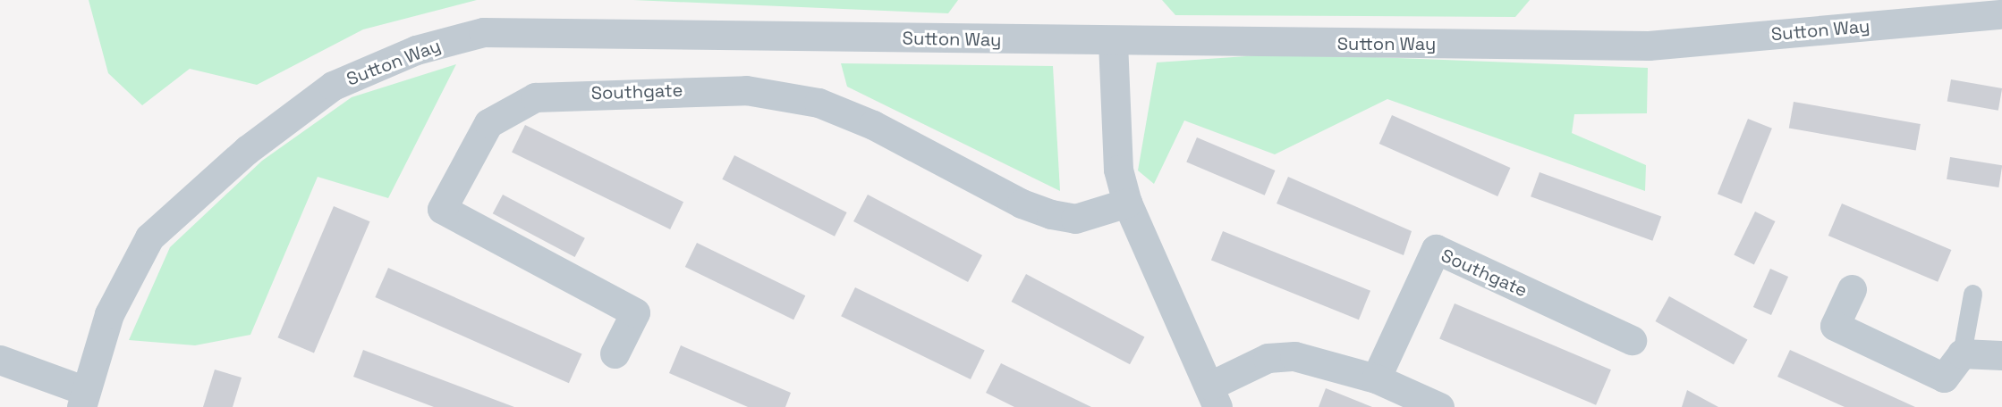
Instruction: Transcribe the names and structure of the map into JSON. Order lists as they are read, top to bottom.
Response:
{
  "streets": {
    "street": ["Sutton Way", "Southgate"]
  }
}
